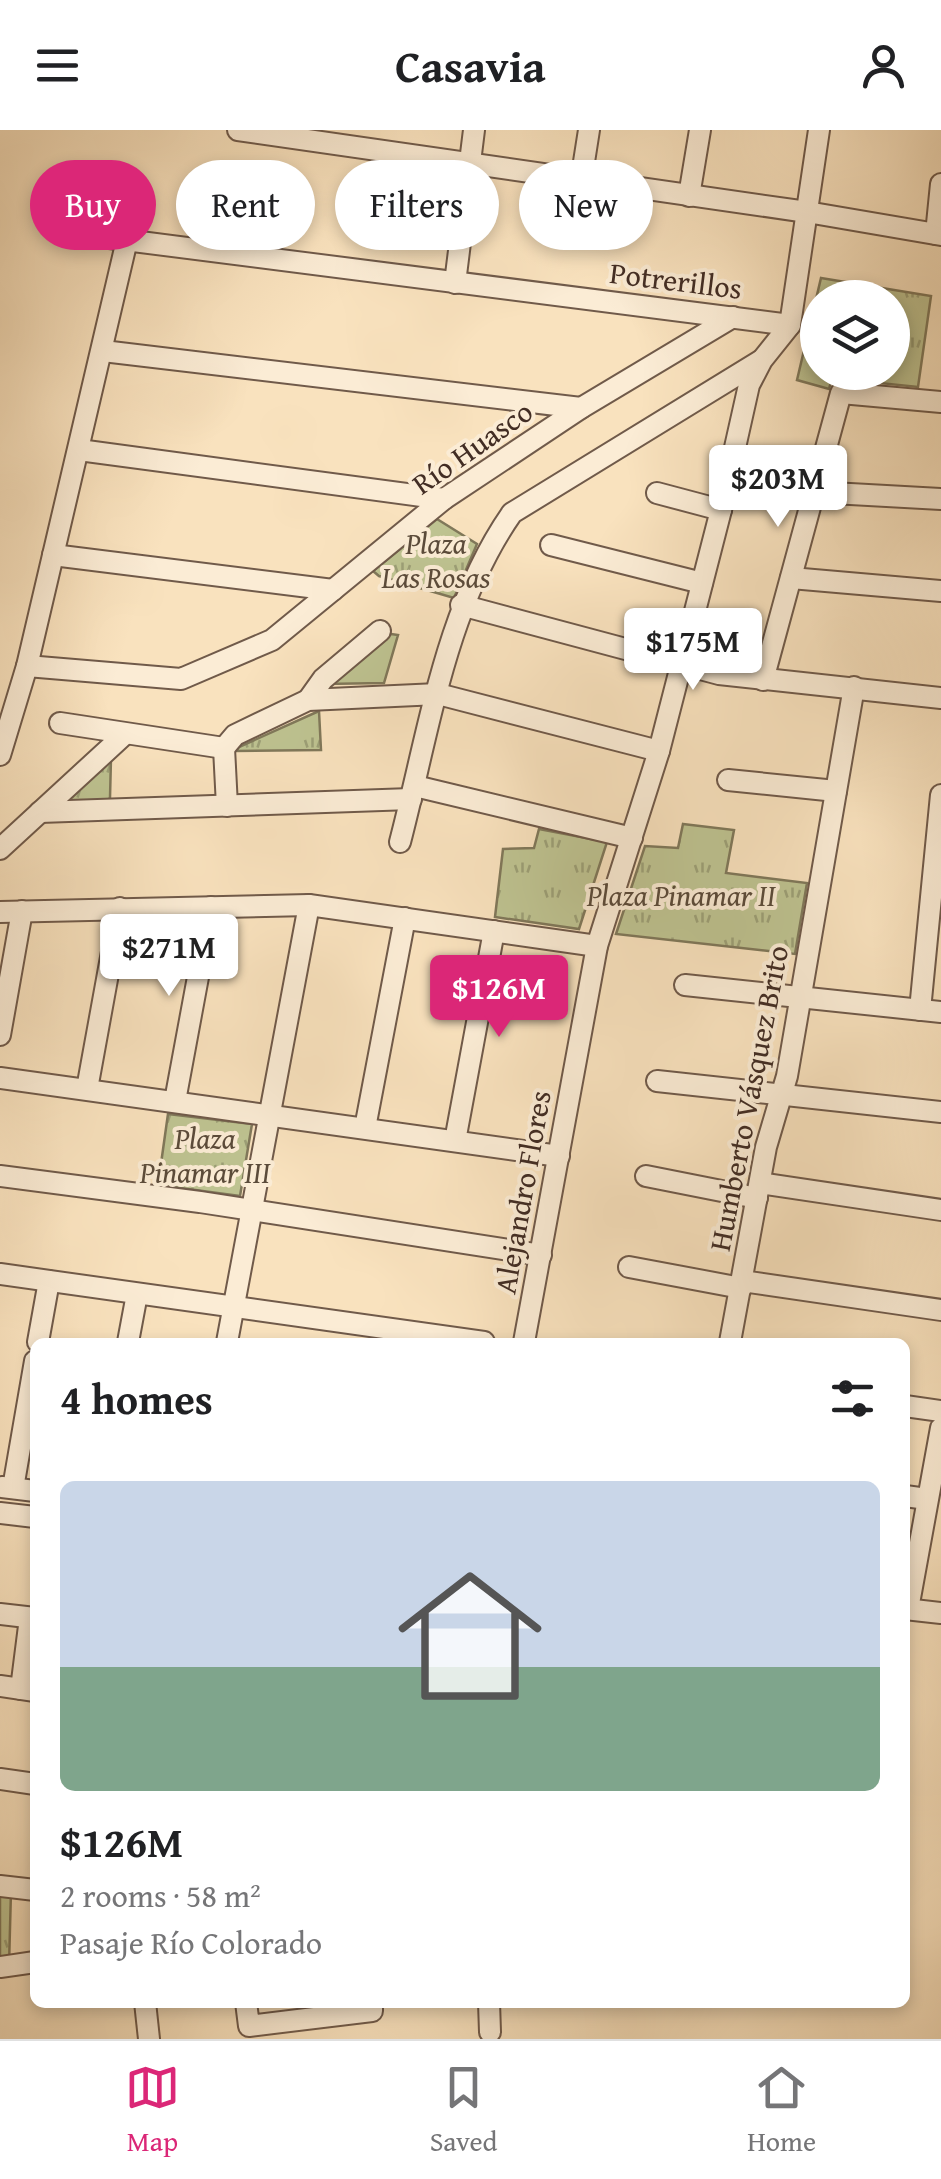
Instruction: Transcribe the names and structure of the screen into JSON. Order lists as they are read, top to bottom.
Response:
{
  "streets": {
    "street": [
      "Potrerillos",
      "Río Huasco",
      "Humberto Vásquez Brito",
      "Alejandro Flores"
    ]
  },
  "crossings": [
    ["Potrerillos", "Río Huasco"],
    ["Potrerillos", "Alejandro Flores"]
  ],
  "parks": ["Plaza Las Rosas", "Plaza Pinamar II", "Plaza Pinamar III"],
  "page": {
    "header": "Casavia",
    "chip": [
      "Buy",
      "Rent",
      "Filters",
      "New"
    ],
    "price": [
      "$203M",
      "$175M",
      "$271M",
      "$126M"
    ],
    "heading": "4 homes",
    "list": [
      {
        "name": "$126M",
        "note": "2 rooms · 58 m² · Pasaje Río Colorado"
      }
    ],
    "tabs": ["Map", "Saved", "Home"]
  }
}
